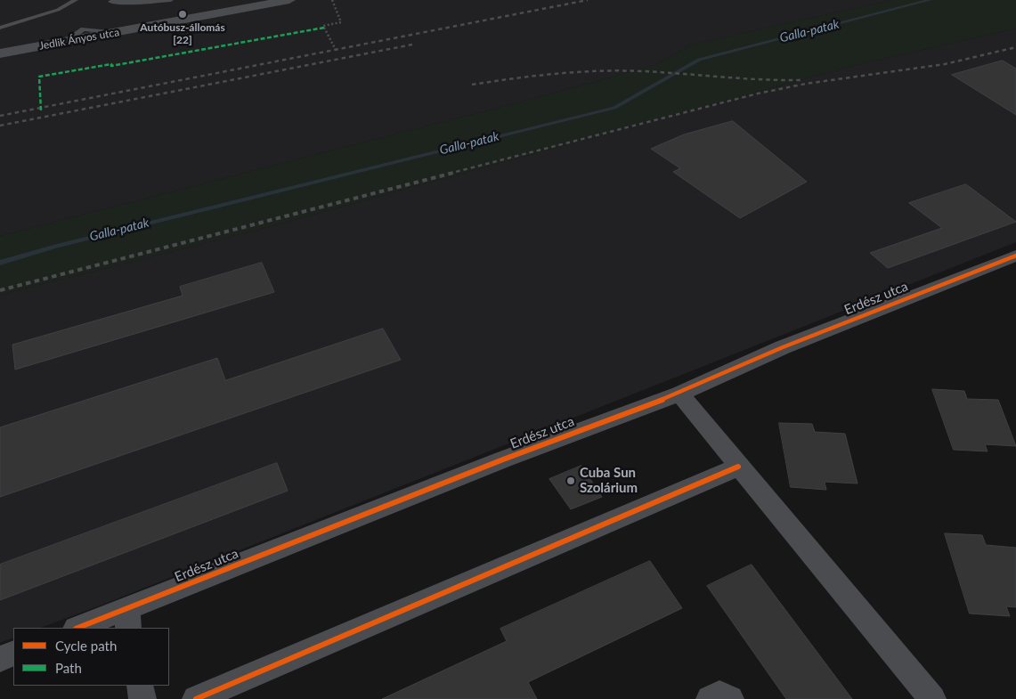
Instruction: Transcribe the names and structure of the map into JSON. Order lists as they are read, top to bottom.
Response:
{
  "streets": {
    "street": ["Jedlik Ányos utca", "Erdész utca"]
  },
  "water": ["Galla-patak"],
  "places": ["Autóbusz-állomás [22]", "Cuba Sun Szolárium"],
  "legend": ["Cycle path", "Path"]
}
